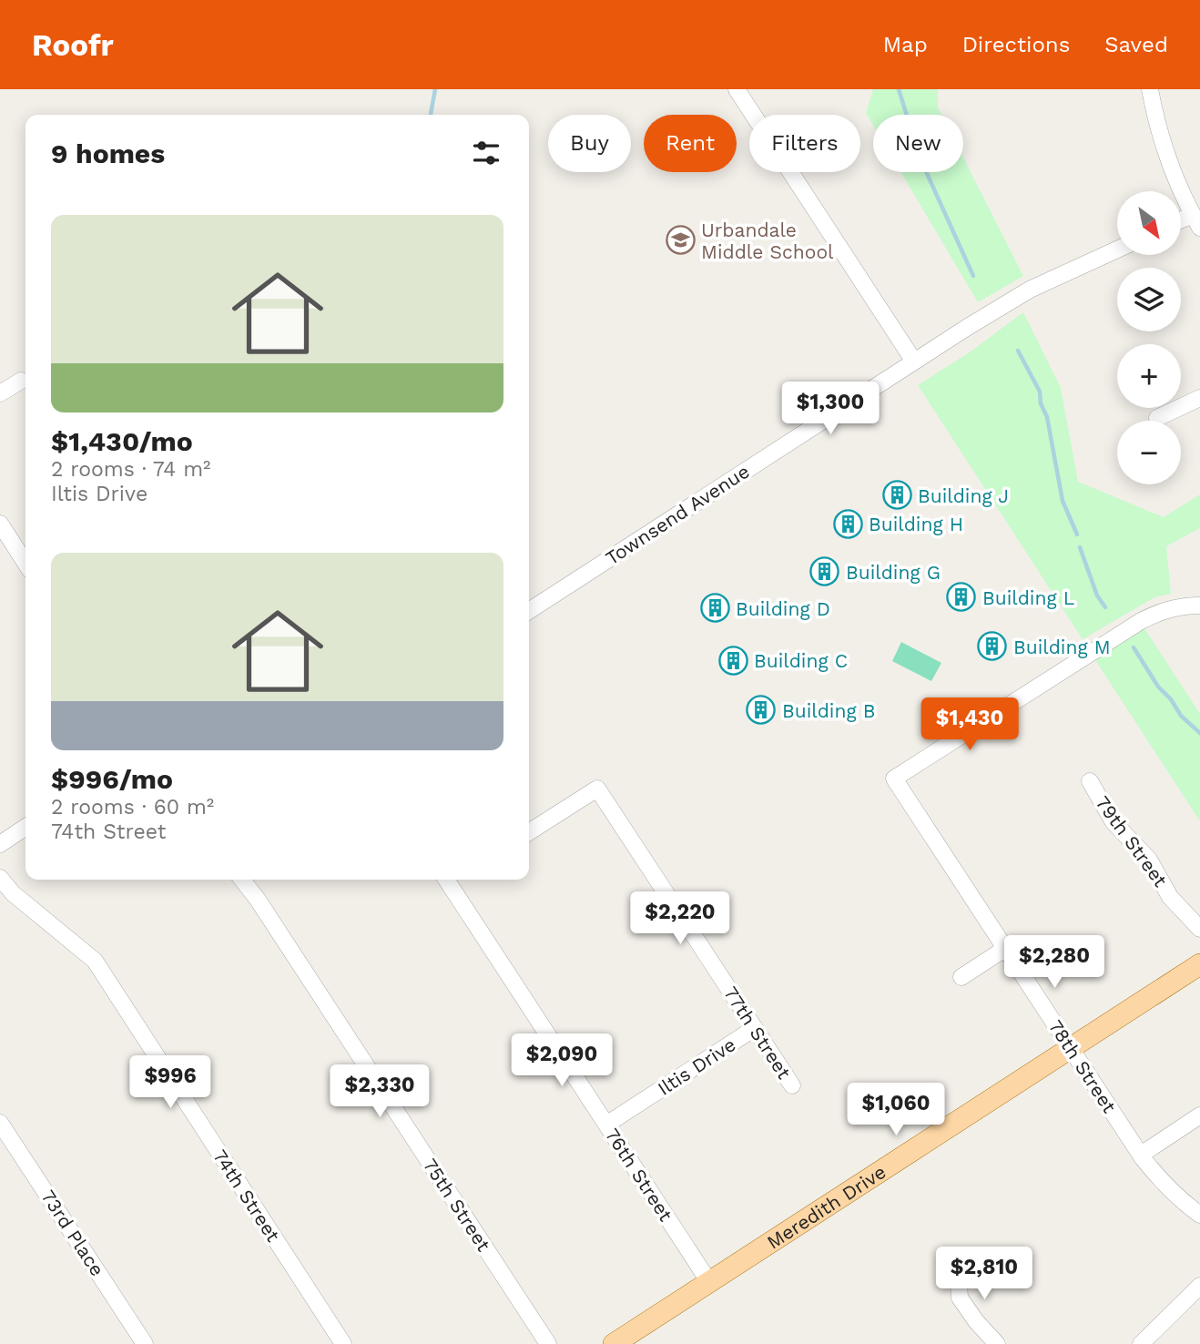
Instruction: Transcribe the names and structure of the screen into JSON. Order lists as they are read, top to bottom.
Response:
{
  "streets": {
    "main road": ["Meredith Drive"],
    "street": [
      "Townsend Avenue",
      "79th Street",
      "77th Street",
      "Iltis Drive",
      "78th Street",
      "76th Street",
      "74th Street",
      "75th Street",
      "73rd Place"
    ]
  },
  "crossings": [
    ["77th Street", "Iltis Drive"],
    ["Iltis Drive", "76th Street"],
    ["78th Street", "Meredith Drive"],
    ["76th Street", "Meredith Drive"]
  ],
  "places": {
    "school or university": ["Urbandale Middle School"],
    "building": [
      "Building J",
      "Building H",
      "Building G",
      "Building L",
      "Building D",
      "Building M",
      "Building C",
      "Building B"
    ]
  },
  "north": "bottom right",
  "page": {
    "header": "Roofr",
    "nav": ["Map", "Directions", "Saved"],
    "chip": [
      "Buy",
      "Rent",
      "Filters",
      "New"
    ],
    "heading": "9 homes",
    "map_buttons": ["+", "−"],
    "list": [
      {
        "name": "$1,430/mo",
        "note": "2 rooms · 74 m² · Iltis Drive"
      },
      {
        "name": "$996/mo",
        "note": "2 rooms · 60 m² · 74th Street"
      }
    ],
    "price": [
      "$1,300",
      "$1,430",
      "$2,220",
      "$2,280",
      "$2,090",
      "$996",
      "$2,330",
      "$1,060",
      "$2,810"
    ]
  }
}
